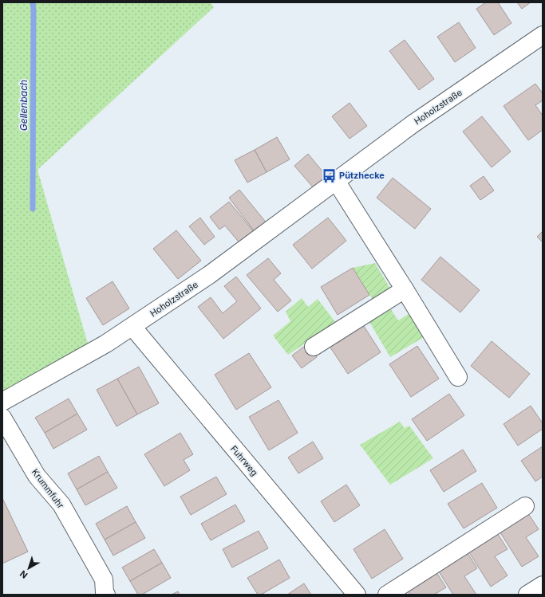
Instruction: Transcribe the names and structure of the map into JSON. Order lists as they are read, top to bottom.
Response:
{
  "streets": {
    "street": ["Hoholzstraße", "Fuhrweg", "Krummfuhr"]
  },
  "crossings": [
    ["Hoholzstraße", "Fuhrweg"]
  ],
  "water": ["Gellenbach"],
  "places": {
    "bus stop": ["Pützhecke"]
  },
  "north": "bottom left"
}
